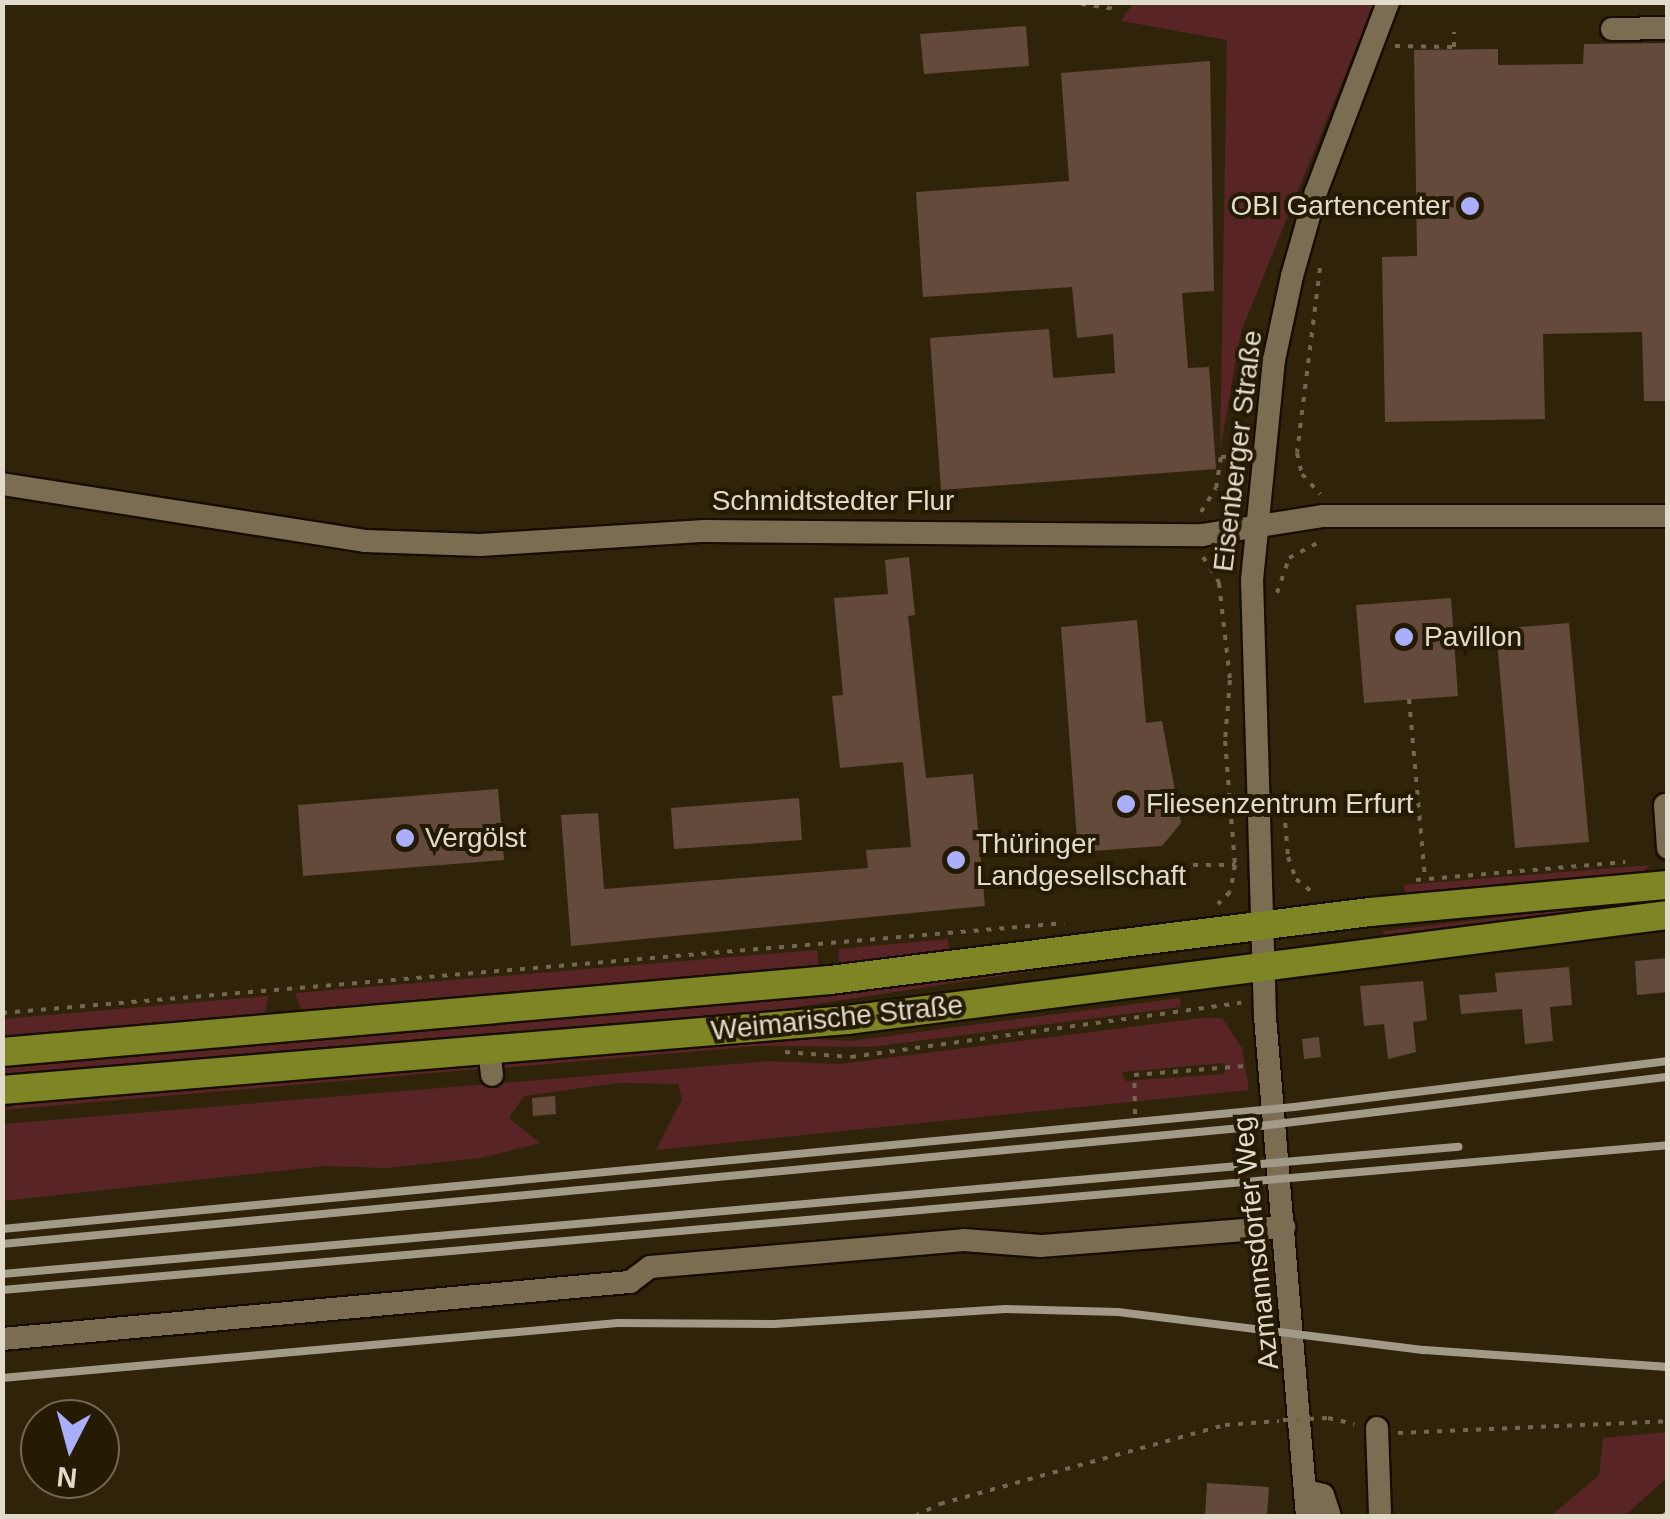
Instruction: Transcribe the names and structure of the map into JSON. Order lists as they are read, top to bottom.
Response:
{
  "streets": {
    "main road": ["Weimarische Straße"],
    "street": ["Eisenberger Straße", "Schmidtstedter Flur", "Azmannsdorfer Weg"]
  },
  "crossings": [
    ["Eisenberger Straße", "Schmidtstedter Flur"],
    ["Eisenberger Straße", "Weimarische Straße"],
    ["Eisenberger Straße", "Azmannsdorfer Weg"],
    ["Weimarische Straße", "Azmannsdorfer Weg"]
  ],
  "places": [
    "OBI Gartencenter",
    "Pavillon",
    "Fliesenzentrum Erfurt",
    "Vergölst",
    "Thüringer Landgesellschaft"
  ],
  "north": "bottom"
}
